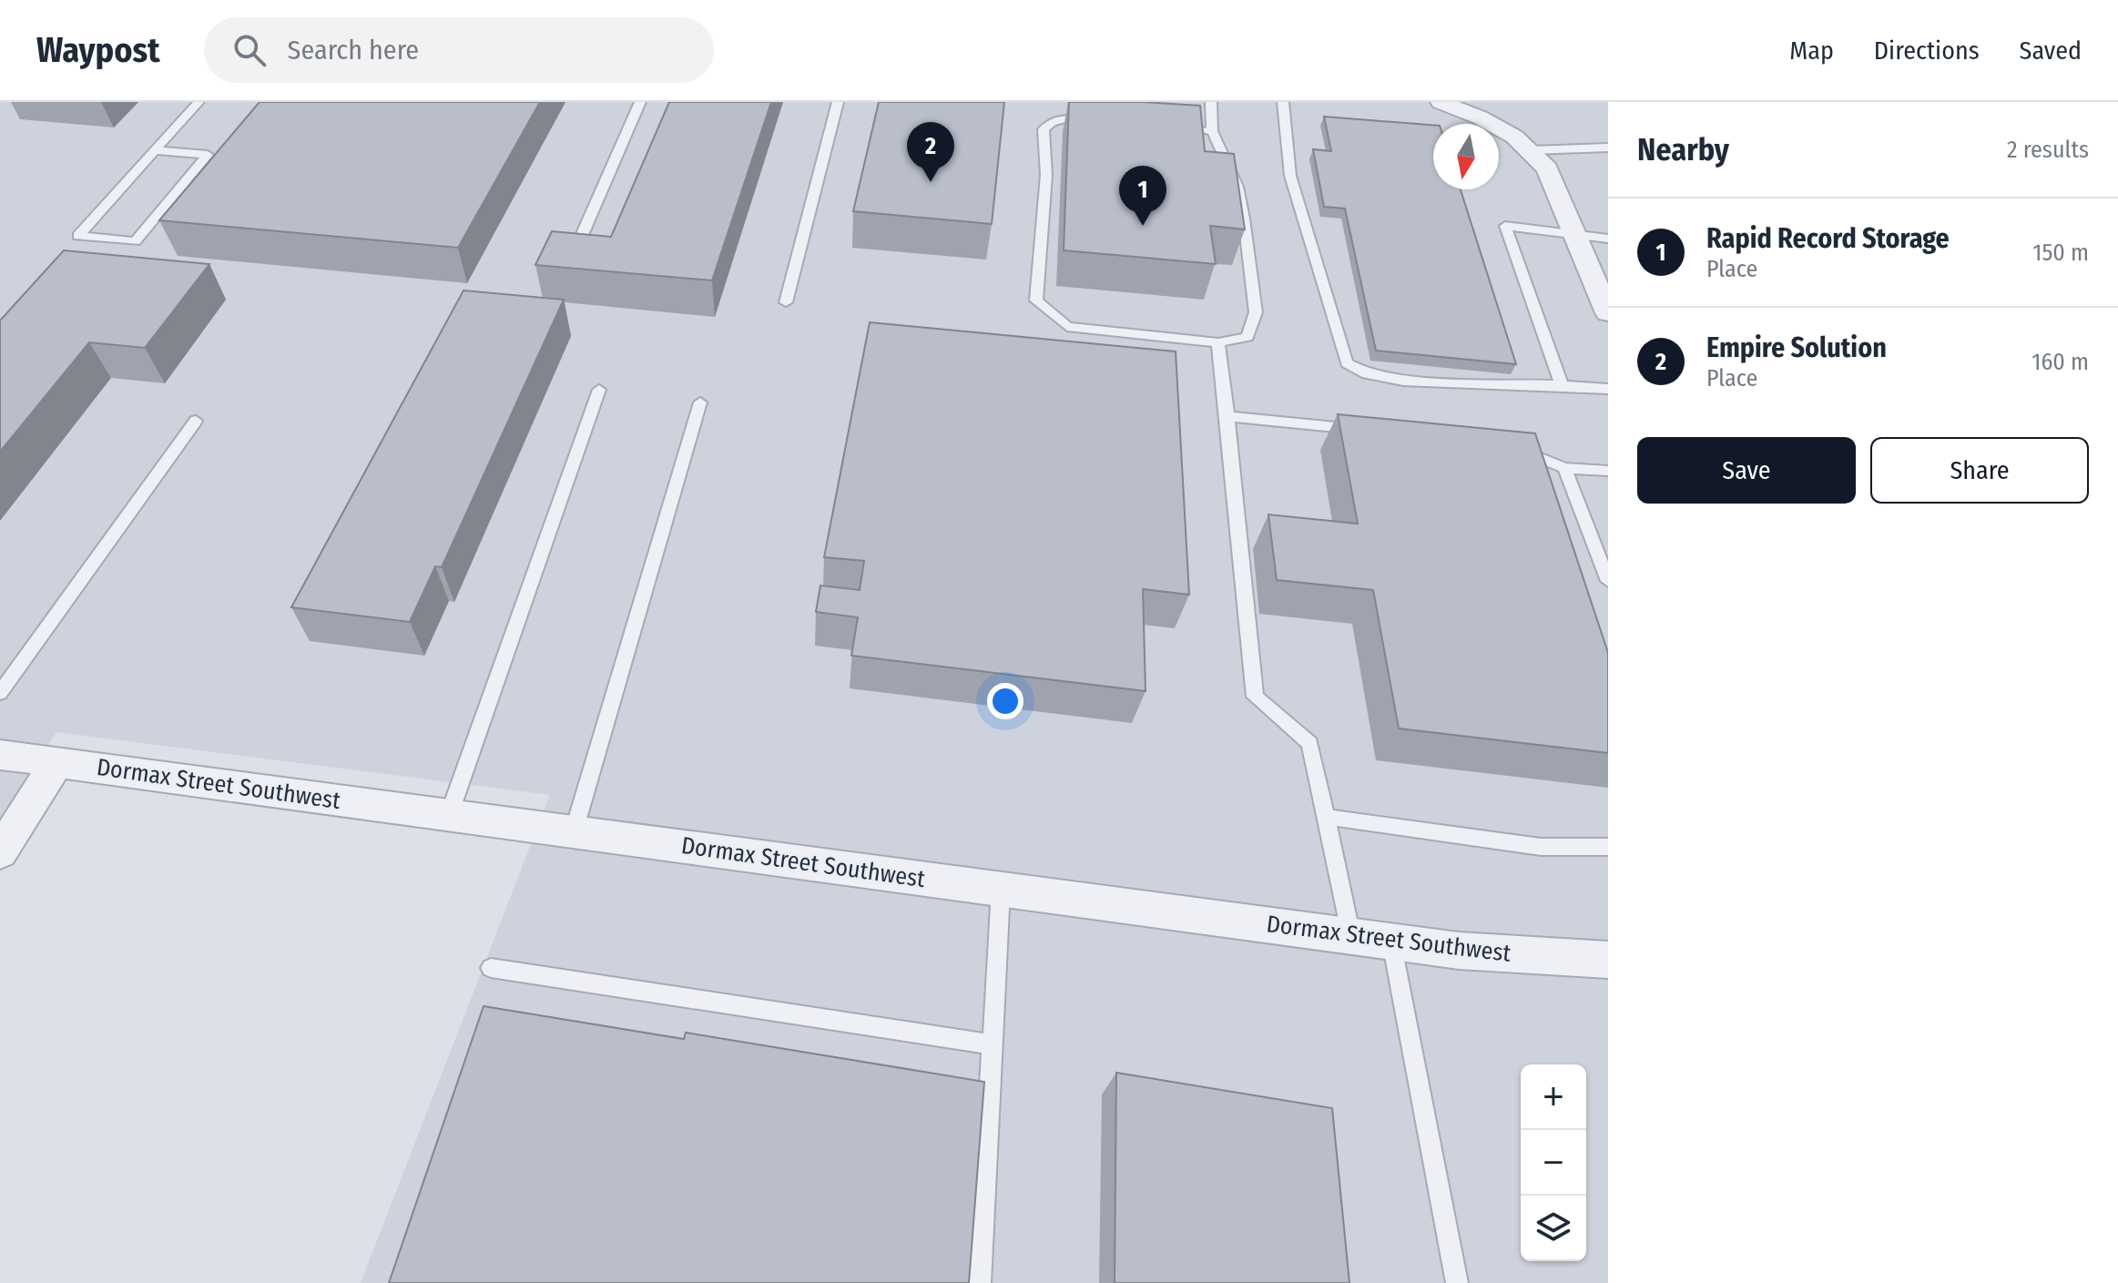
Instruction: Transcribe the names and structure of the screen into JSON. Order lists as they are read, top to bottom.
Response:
{
  "streets": {
    "street": ["Dormax Street Southwest"]
  },
  "north": "bottom",
  "page": {
    "header": "Waypost",
    "search": "Search here",
    "nav": ["Map", "Directions", "Saved"],
    "heading": ["Nearby", "2 results"],
    "pins": ["2", "1"],
    "list": [
      {
        "mark": "1",
        "name": "Rapid Record Storage",
        "note": "Place",
        "value": "150 m"
      },
      {
        "mark": "2",
        "name": "Empire Solution",
        "note": "Place",
        "value": "160 m"
      }
    ],
    "buttons": ["Save", "Share"],
    "map_buttons": ["+", "−"]
  }
}
